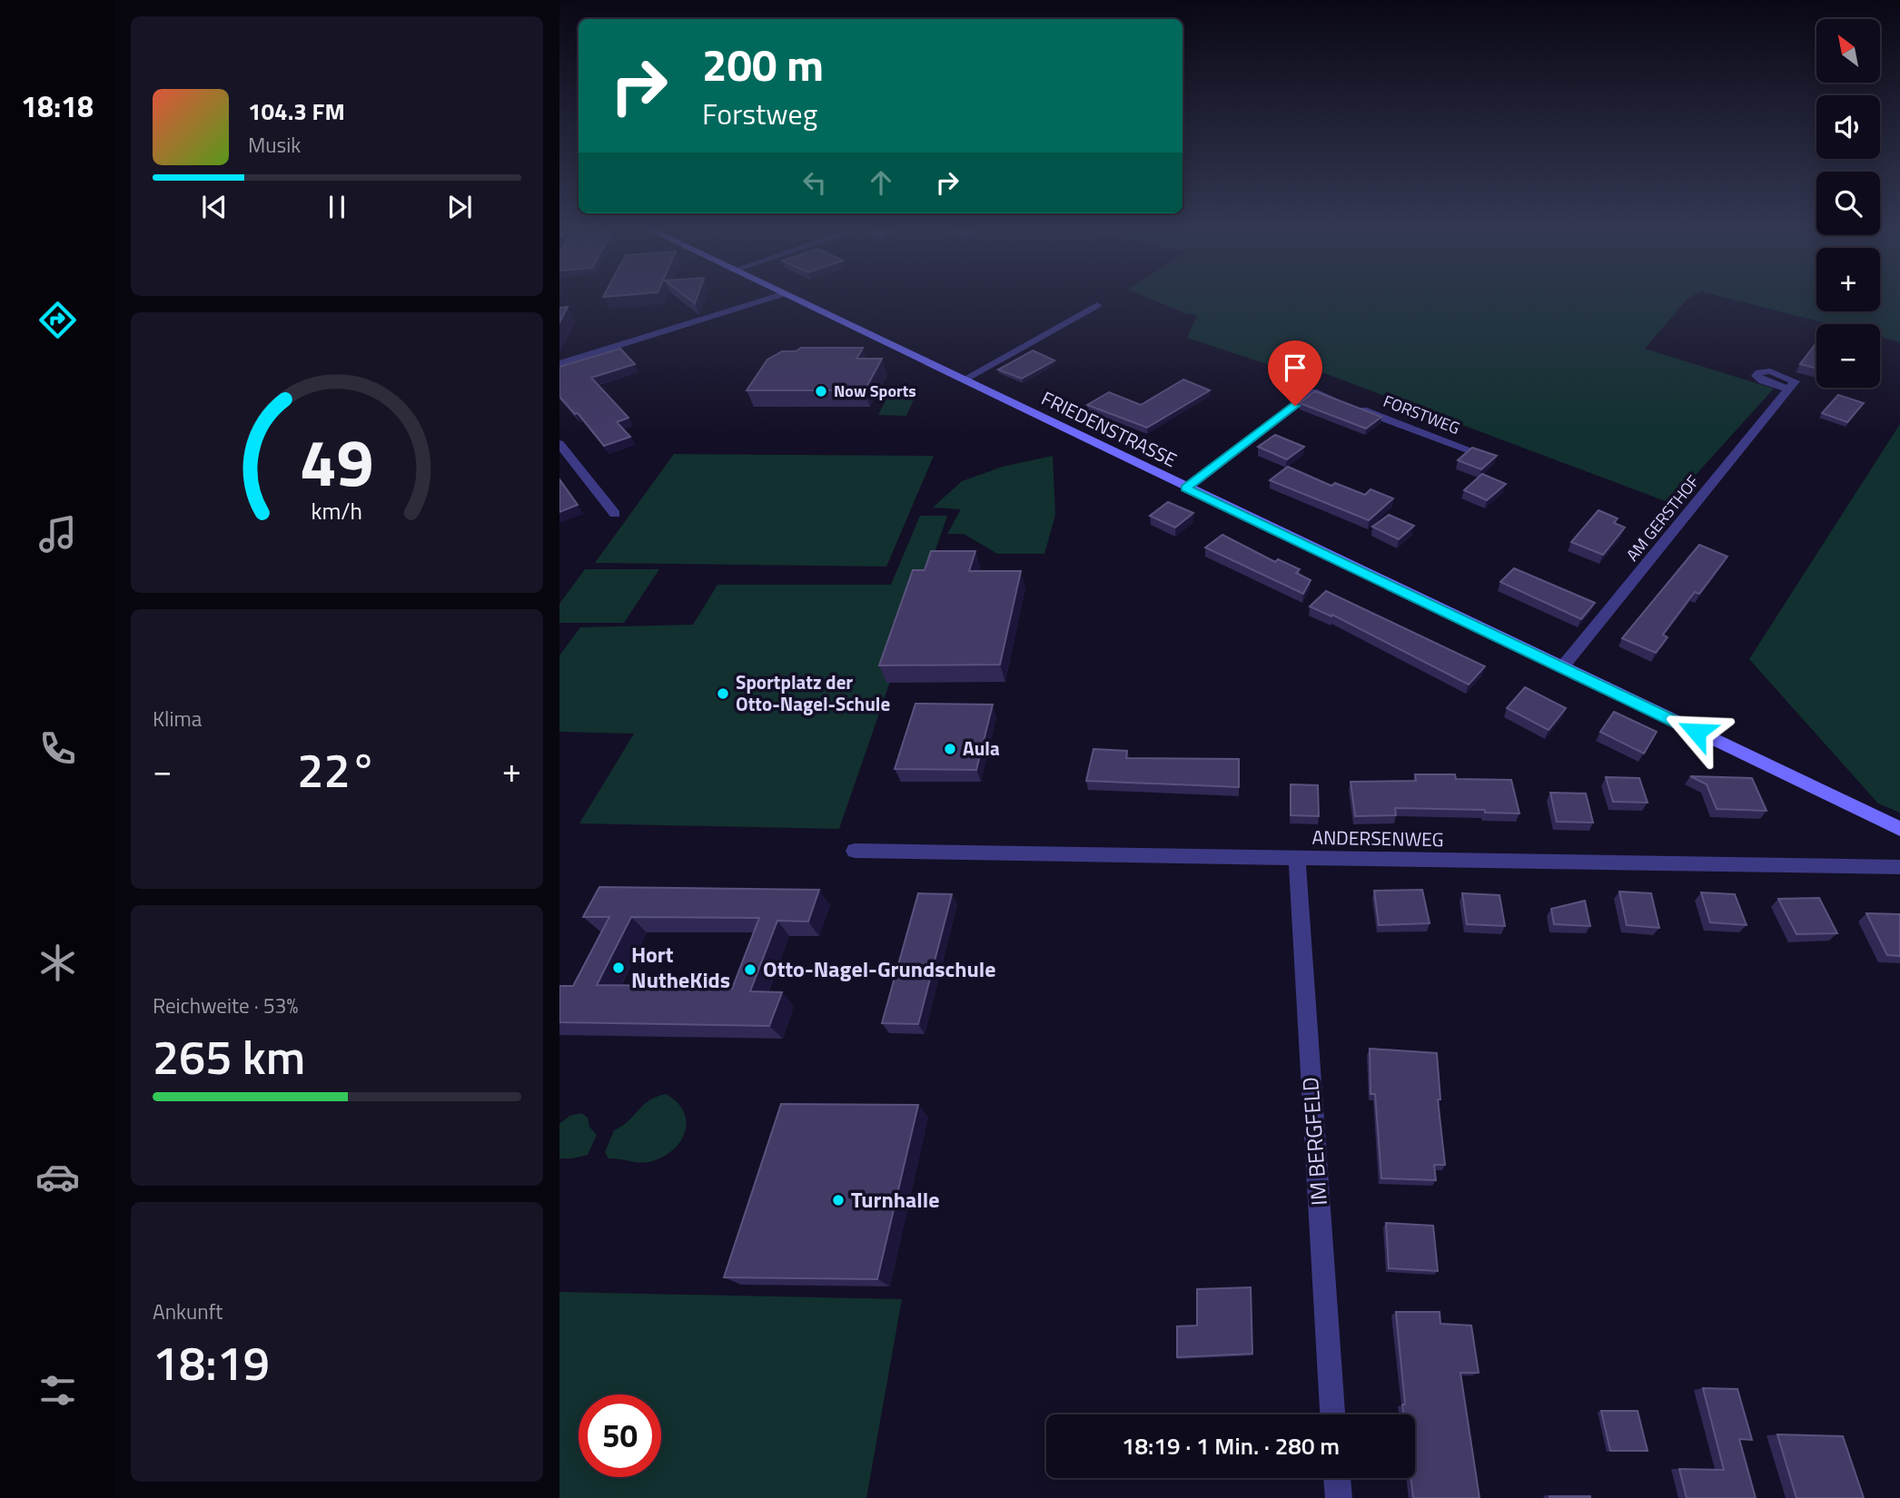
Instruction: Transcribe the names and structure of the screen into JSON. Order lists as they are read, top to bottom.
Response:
{
  "streets": {
    "main road": ["FRIEDENSTRASSE"],
    "street": [
      "FORSTWEG",
      "AM GERSTHOF",
      "ANDERSENWEG",
      "IM BERGFELD"
    ]
  },
  "crossings": [
    ["FORSTWEG", "FRIEDENSTRASSE"],
    ["FRIEDENSTRASSE", "AM GERSTHOF"],
    ["ANDERSENWEG", "IM BERGFELD"]
  ],
  "places": [
    "Now Sports",
    "Sportplatz der Otto-Nagel-Schule",
    "Aula",
    "Hort NutheKids",
    "Otto-Nagel-Grundschule",
    "Turnhalle"
  ],
  "north": "top left",
  "page": {
    "tabs": "18:18",
    "map_buttons": ["+", "−"],
    "turn": ["200 m", "Forstweg"],
    "song": ["104.3 FM", "Musik"],
    "tile": [
      "Klima",
      ["Reichweite · 53%", "265 km"],
      ["Ankunft", "18:19"]
    ],
    "heat": ["−", "22°", "+"],
    "limit": "50",
    "trip": "18:19 · 1 Min. · 280 m",
    "gauge": ["49", "km/h"]
  }
}
